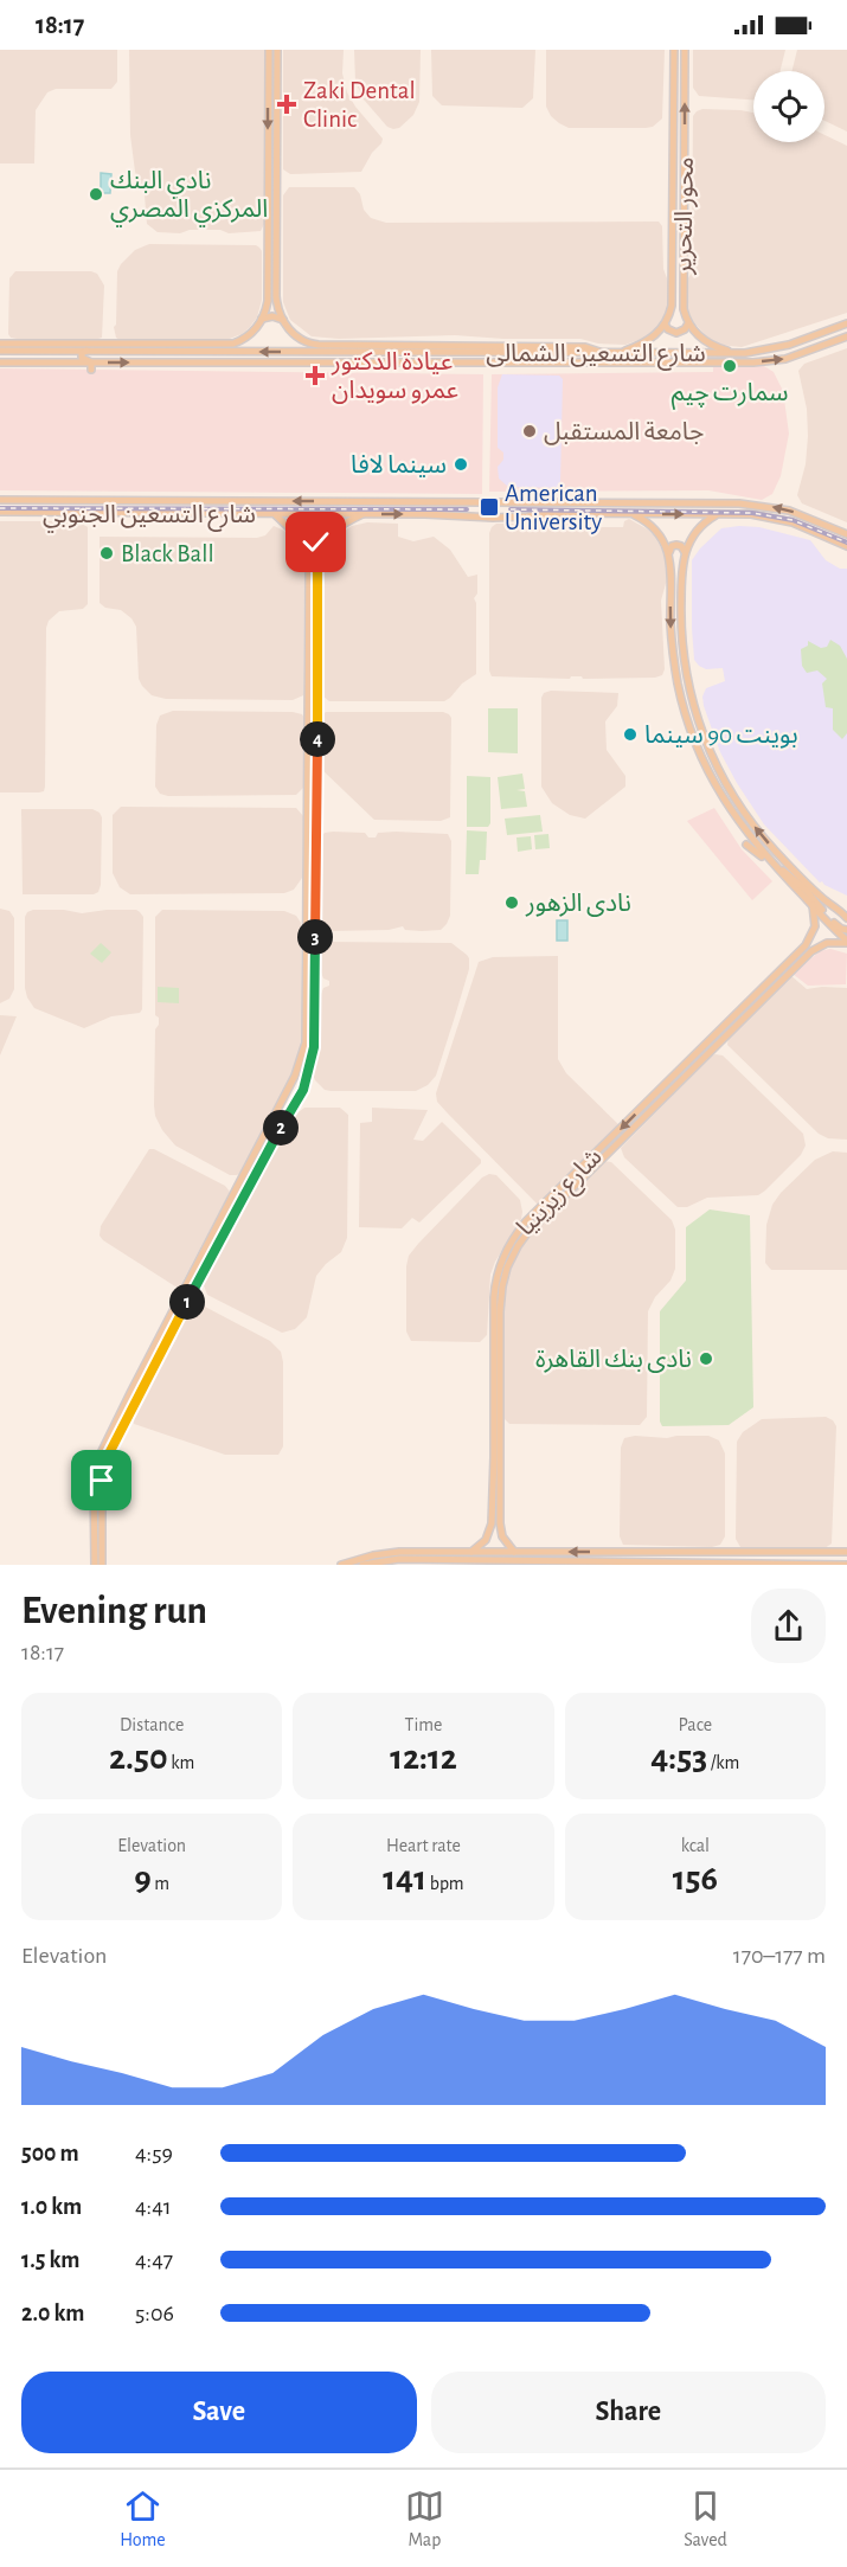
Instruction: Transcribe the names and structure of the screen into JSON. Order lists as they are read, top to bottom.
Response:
{
  "streets": {
    "main road": [
      "محور التحرير",
      "شارع التسعين الشمالى",
      "شارع التسعين الجنوبي",
      "شارع زيزينيا"
    ]
  },
  "places": {
    "health": ["Zaki Dental Clinic", "عيادة الدكتور عمرو سويدان"],
    "other": [
      "نادي البنك المركزي المصري",
      "سمارت چيم",
      "جامعة المستقبل",
      "سينما لافا",
      "Black Ball",
      "بوينت 90 سينما",
      "نادى الزهور",
      "نادى بنك القاهرة"
    ],
    "transit": ["American University"]
  },
  "page": {
    "status": "18:17",
    "pins": [
      "4",
      "3",
      "2",
      "1"
    ],
    "heading": ["Evening run", "18:17"],
    "stats": [
      ["Distance", "2.50 km"],
      ["Time", "12:12"],
      ["Pace", "4:53 /km"],
      ["Elevation", "9 m"],
      ["Heart rate", "141 bpm"],
      ["kcal", "156"]
    ],
    "chart": ["Elevation", "170–177 m"],
    "list": [
      {
        "name": "500 m",
        "note": "4:59"
      },
      {
        "name": "1.0 km",
        "note": "4:41"
      },
      {
        "name": "1.5 km",
        "note": "4:47"
      },
      {
        "name": "2.0 km",
        "note": "5:06"
      }
    ],
    "buttons": ["Save", "Share"],
    "tabs": ["Home", "Map", "Saved"]
  }
}
